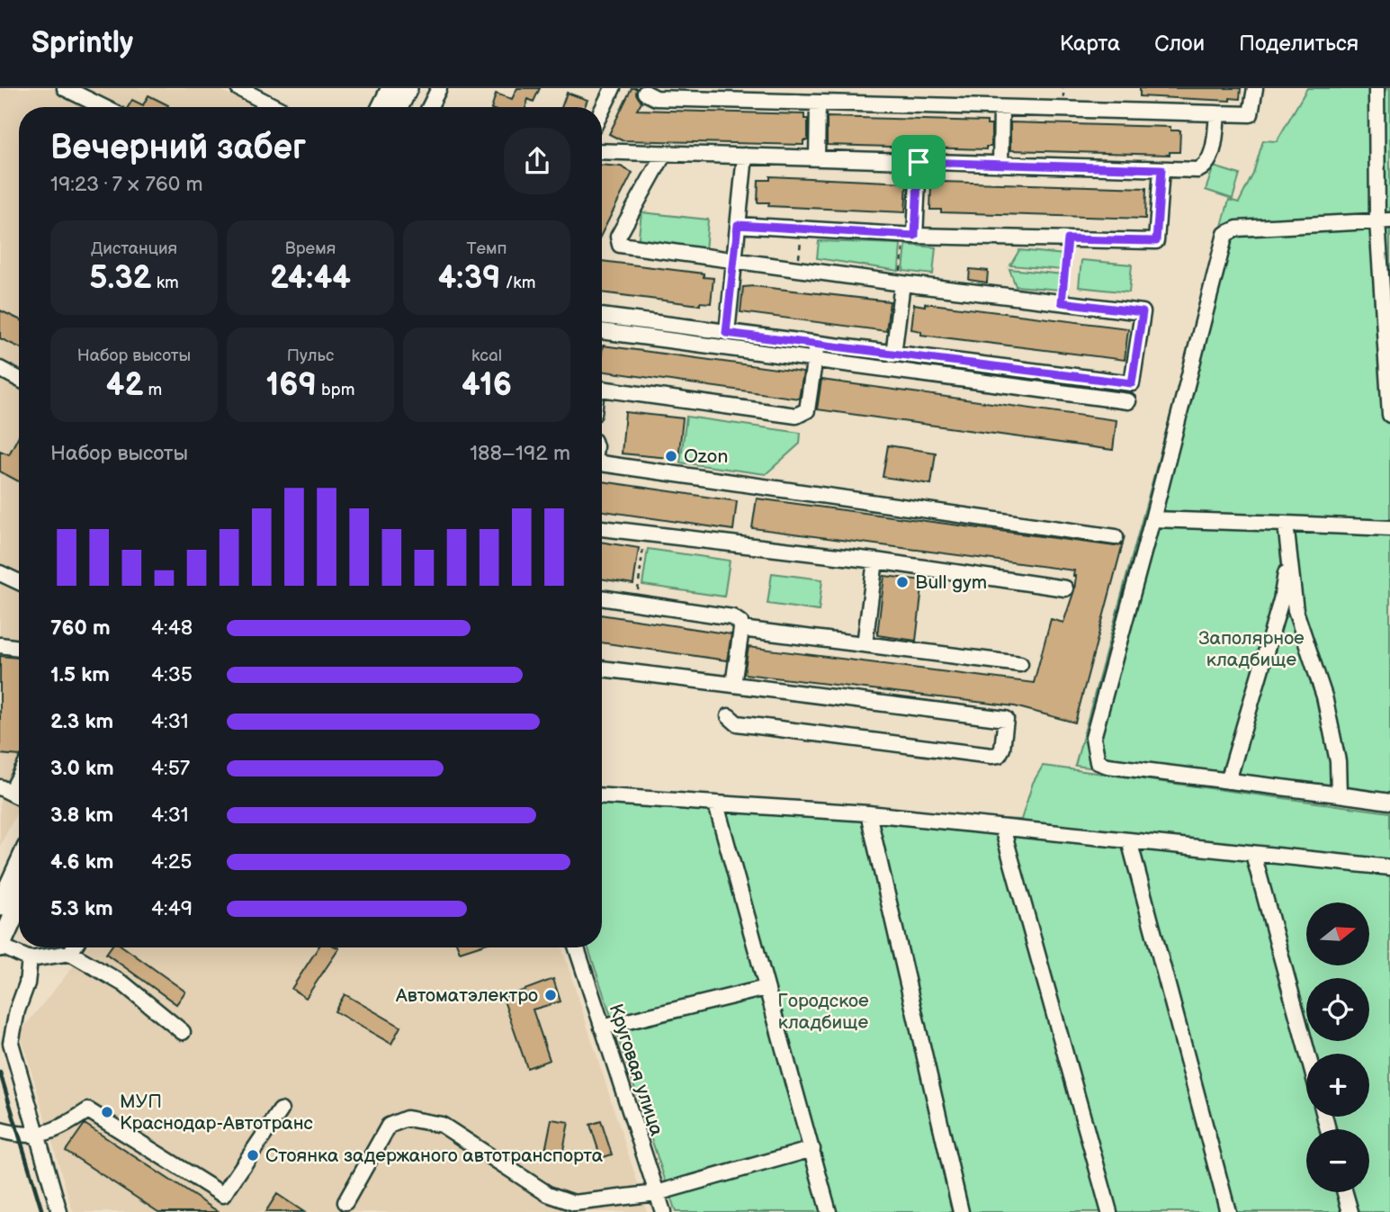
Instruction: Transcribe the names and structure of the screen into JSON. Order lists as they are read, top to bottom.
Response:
{
  "streets": {
    "street": ["Круговая улица"]
  },
  "parks": ["Заполярное кладбище", "Городское кладбище"],
  "places": [
    "Ozon",
    "Bull gym",
    "Автоматэлектро",
    "МУП Краснодар-Автотранс",
    "Стоянка задержаного автотранспорта"
  ],
  "north": "right",
  "page": {
    "header": "Sprintly",
    "nav": ["Карта", "Слои", "Поделиться"],
    "heading": ["Вечерний забег", "19:23 · 7 × 760 m"],
    "stats": [
      ["Дистанция", "5.32 km"],
      ["Время", "24:44"],
      ["Темп", "4:39 /km"],
      ["Набор высоты", "42 m"],
      ["Пульс", "169 bpm"],
      ["kcal", "416"]
    ],
    "chart": ["Набор высоты", "188–192 m"],
    "list": [
      {
        "name": "760 m",
        "note": "4:48"
      },
      {
        "name": "1.5 km",
        "note": "4:35"
      },
      {
        "name": "2.3 km",
        "note": "4:31"
      },
      {
        "name": "3.0 km",
        "note": "4:57"
      },
      {
        "name": "3.8 km",
        "note": "4:31"
      },
      {
        "name": "4.6 km",
        "note": "4:25"
      },
      {
        "name": "5.3 km",
        "note": "4:49"
      }
    ],
    "map_buttons": ["+", "−"]
  }
}
